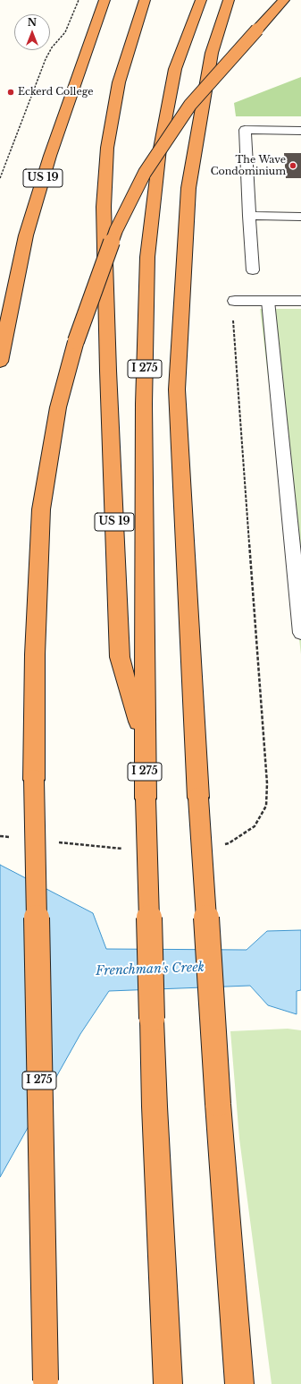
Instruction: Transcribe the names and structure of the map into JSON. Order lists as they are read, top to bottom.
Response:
{
  "streets": {
    "highway": ["US 19", "I 275"]
  },
  "crossings": [
    ["US 19", "I 275"]
  ],
  "water": ["Frenchman's Creek"],
  "places": ["Eckerd College", "The Wave Condominium"],
  "north": "top"
}
